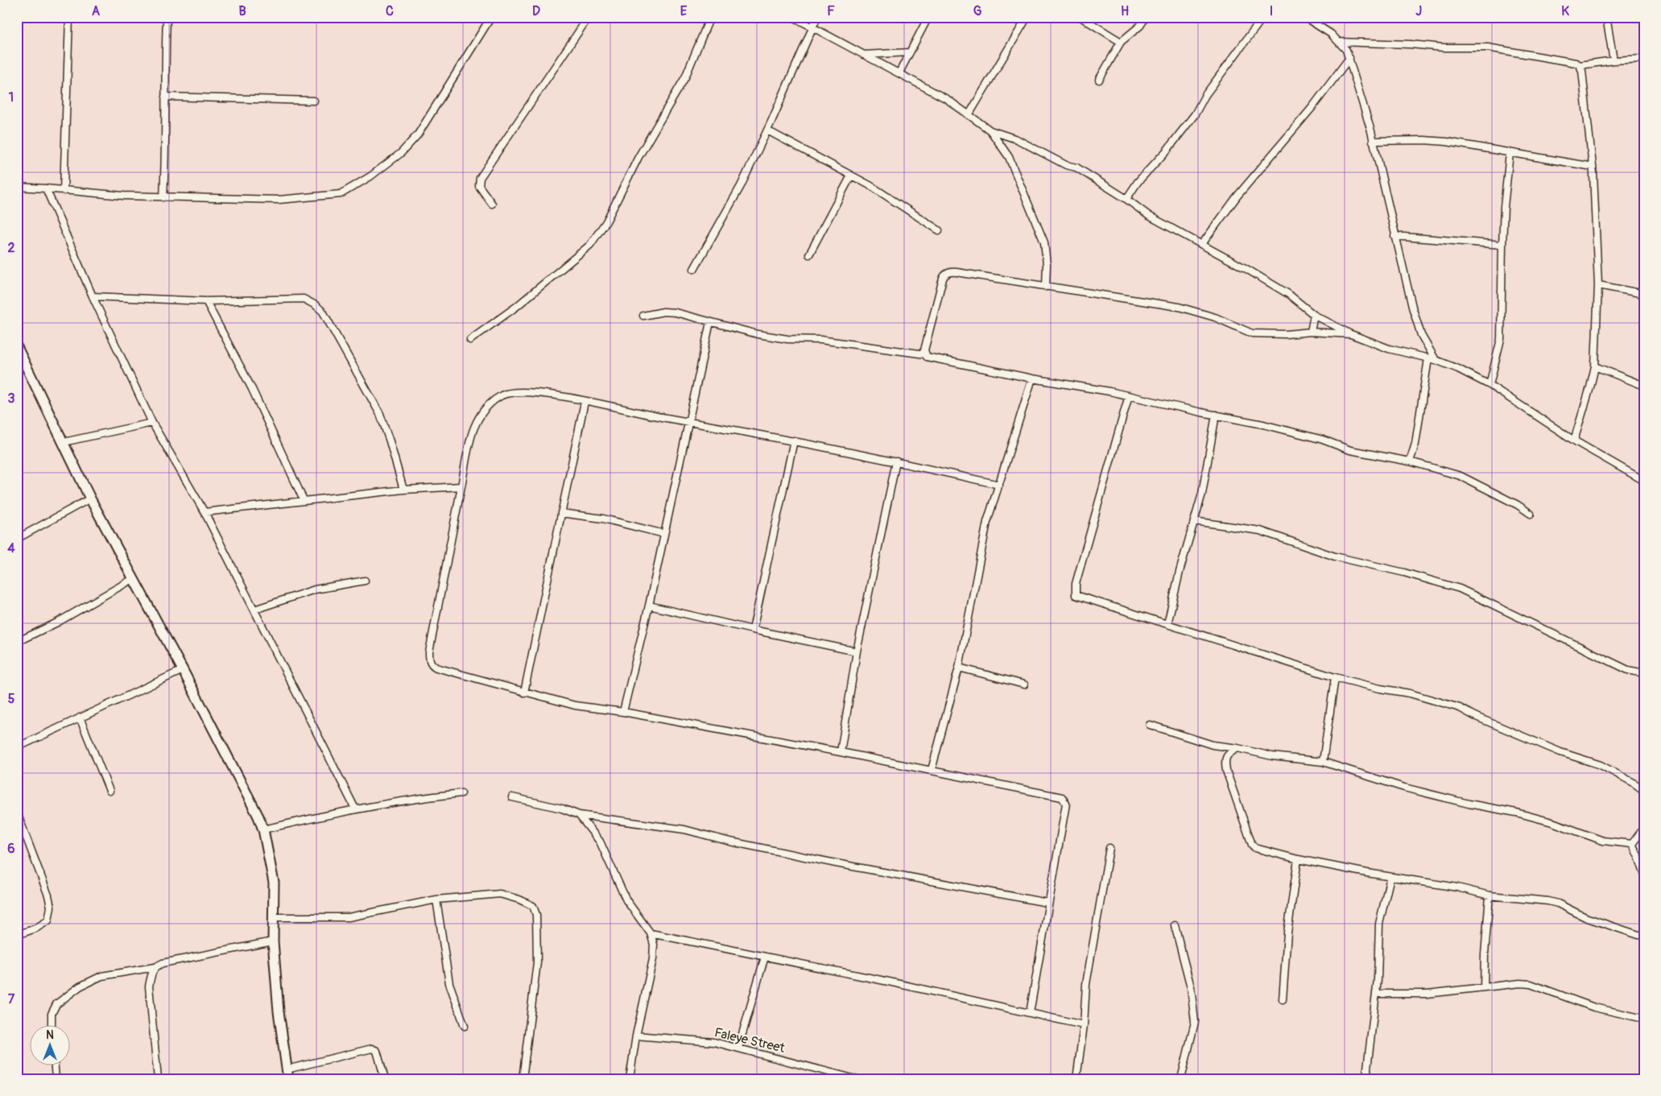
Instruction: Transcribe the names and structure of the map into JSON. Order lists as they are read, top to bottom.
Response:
{
  "streets": {
    "street": ["Faleye Street"]
  },
  "north": "top",
  "grid": {
    "columns": [
      "A",
      "B",
      "C",
      "D",
      "E",
      "F",
      "G",
      "H",
      "I",
      "J",
      "K"
    ],
    "rows": [
      "1",
      "2",
      "3",
      "4",
      "5",
      "6",
      "7"
    ]
  }
}
